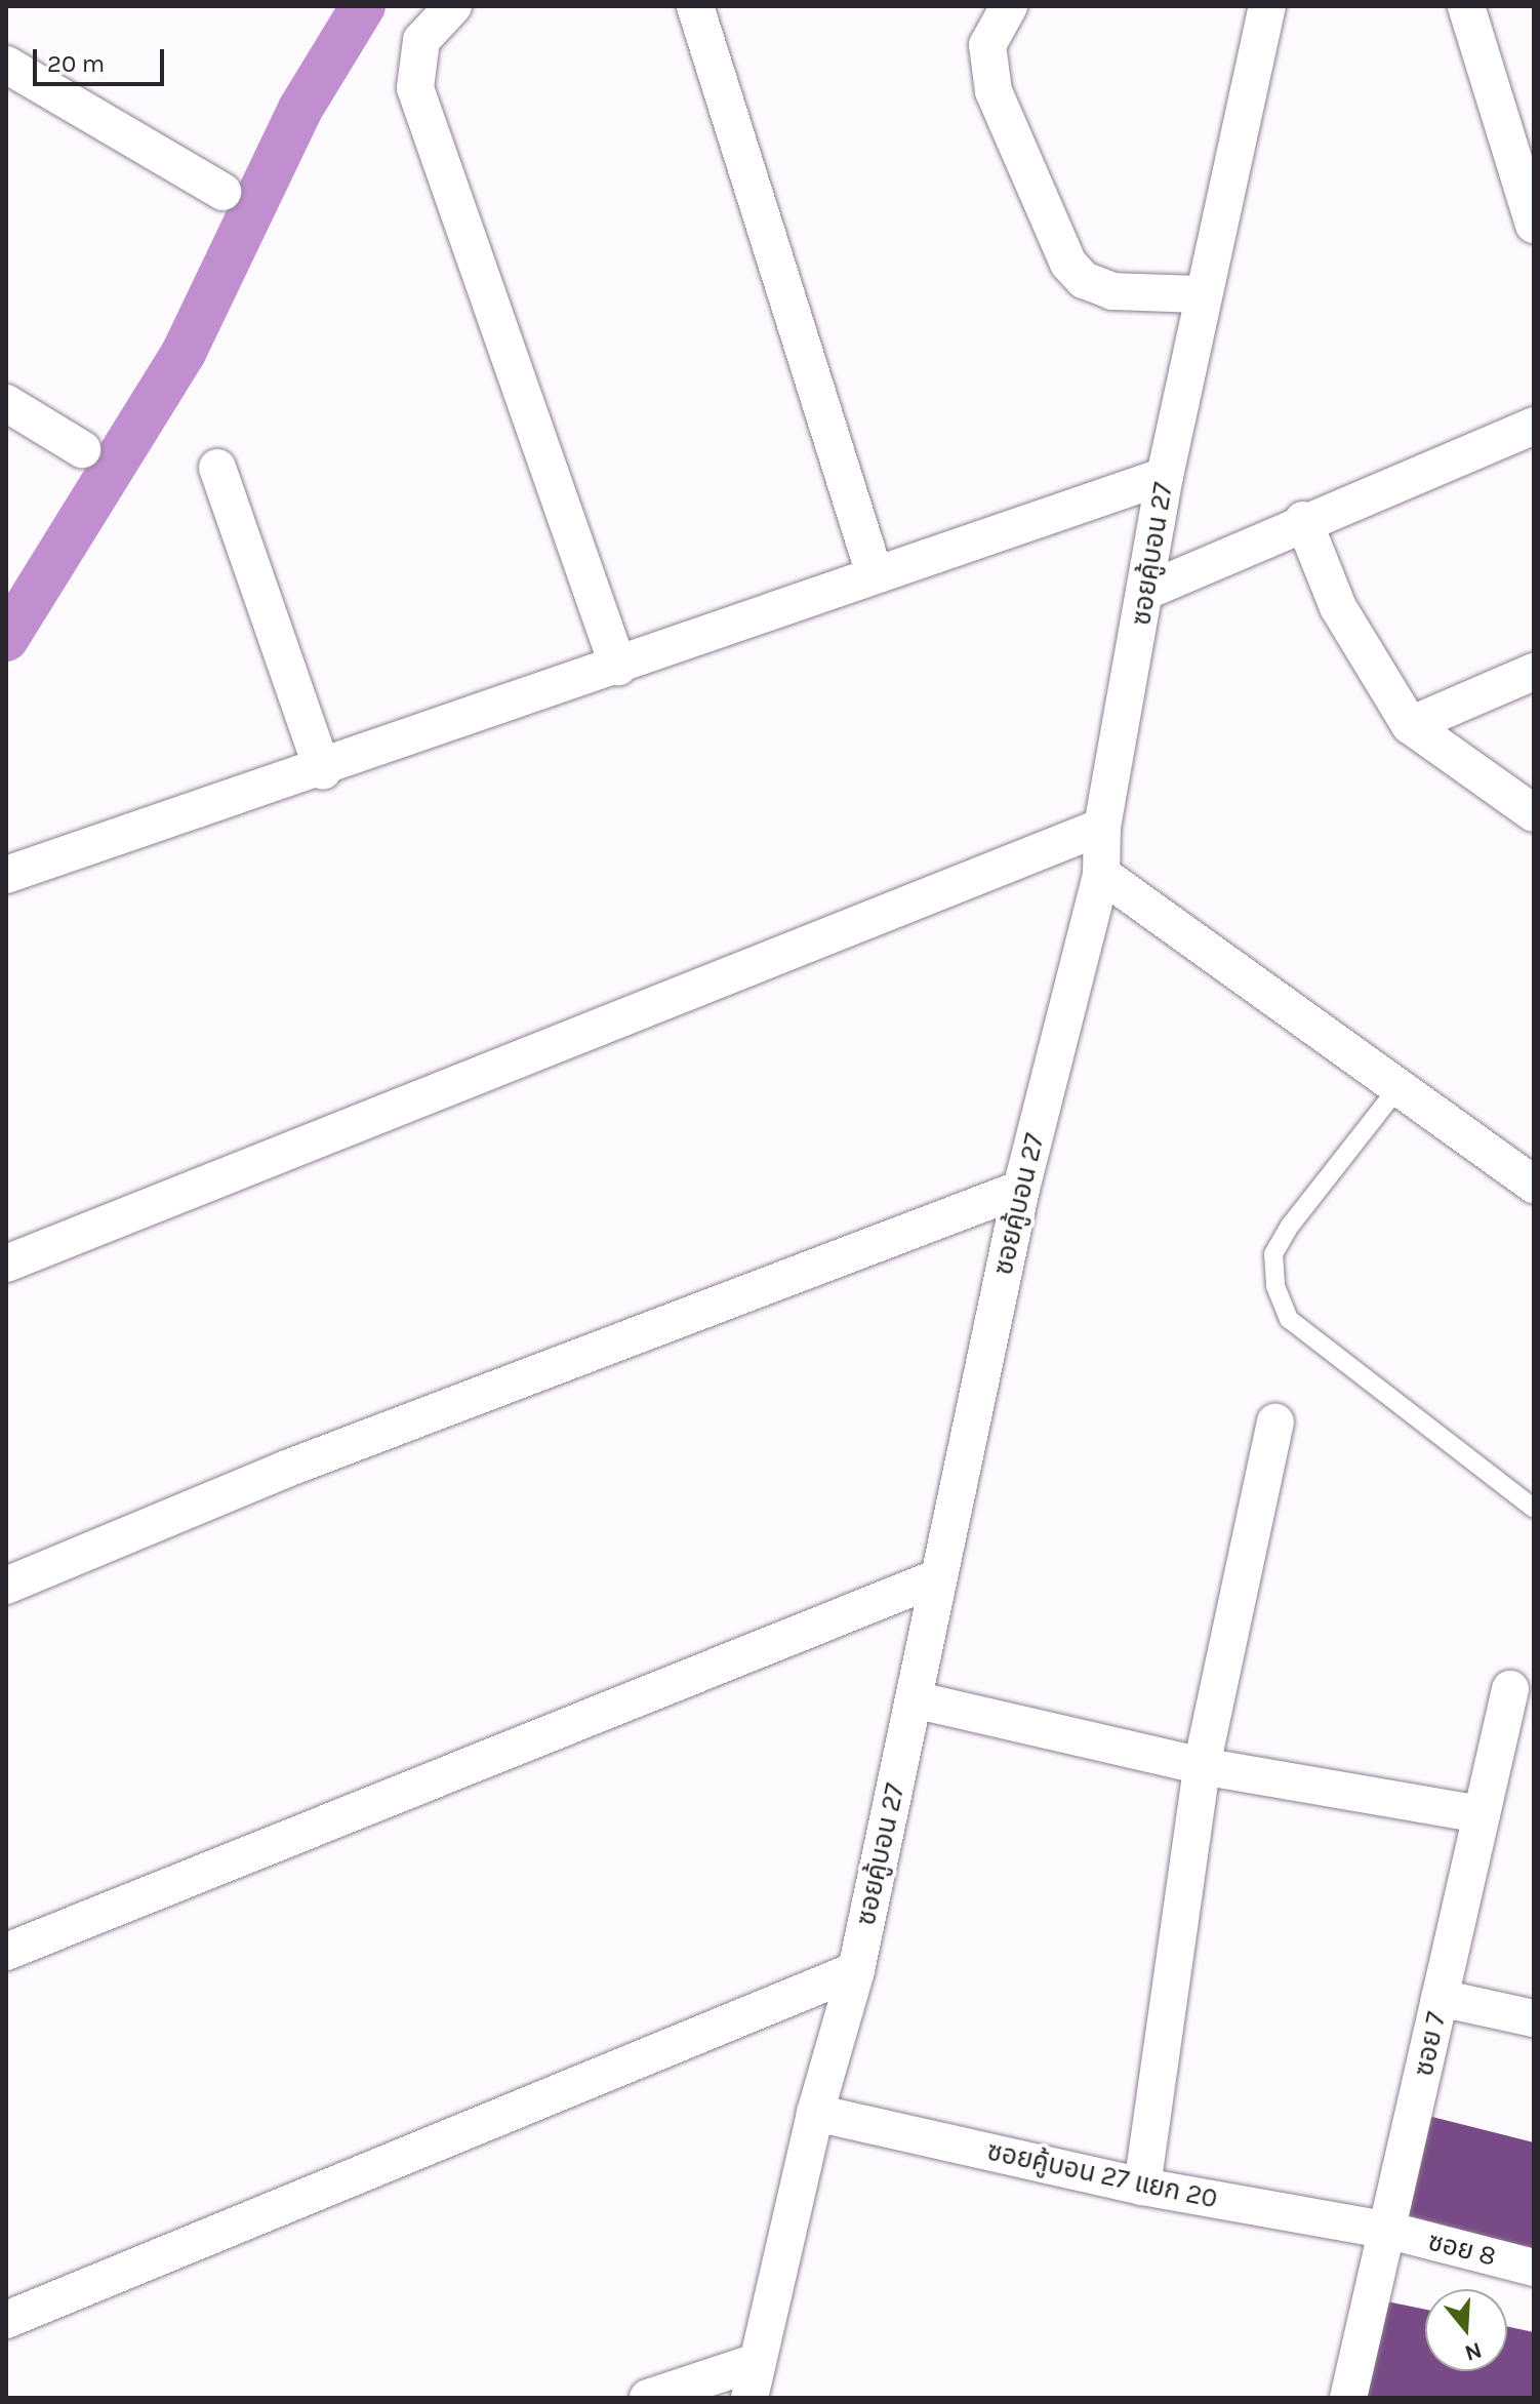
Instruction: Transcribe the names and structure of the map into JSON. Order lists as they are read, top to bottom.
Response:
{
  "streets": {
    "street": [
      "ซอยคู้บอน 27",
      "ซอย 7",
      "ซอยคู้บอน 27 แยก 20",
      "ซอย 8"
    ]
  },
  "crossings": [
    ["ซอยคู้บอน 27", "ซอยคู้บอน 27 แยก 20"],
    ["ซอย 7", "ซอยคู้บอน 27 แยก 20"],
    ["ซอย 7", "ซอย 8"],
    ["ซอยคู้บอน 27 แยก 20", "ซอย 8"]
  ],
  "scale_bar": "20 m",
  "north": "bottom"
}
